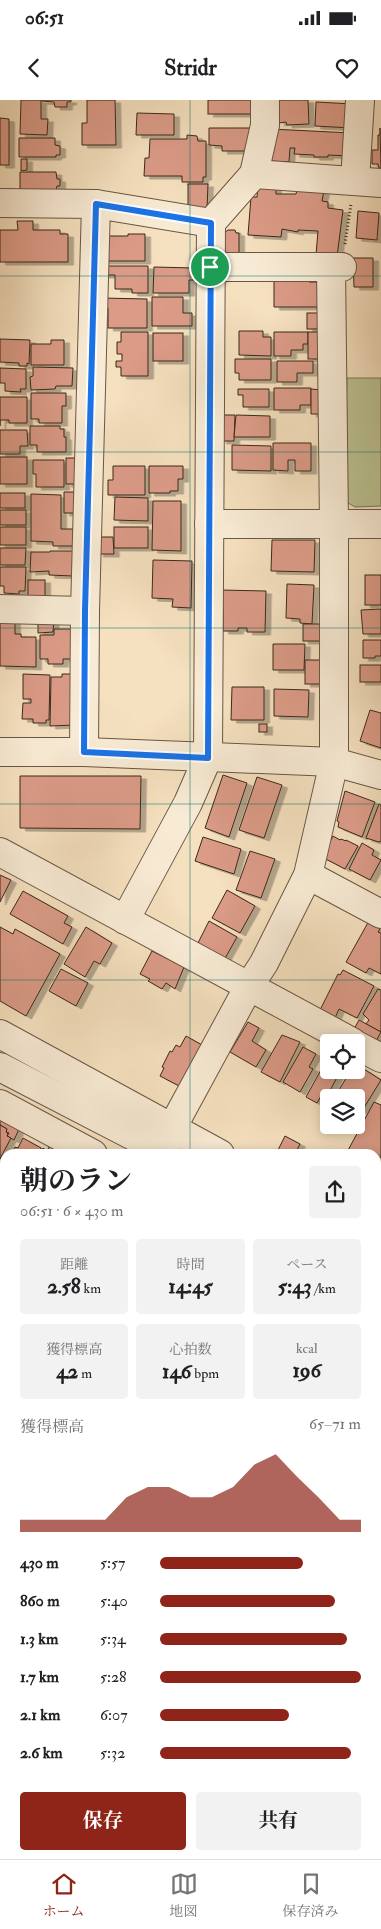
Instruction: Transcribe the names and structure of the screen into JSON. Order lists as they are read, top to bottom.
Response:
{
  "page": {
    "status": "06:51",
    "header": "Stridr",
    "heading": ["朝のラン", "06:51 · 6 × 430 m"],
    "stats": [
      ["距離", "2.58 km"],
      ["時間", "14:45"],
      ["ペース", "5:43 /km"],
      ["獲得標高", "42 m"],
      ["心拍数", "146 bpm"],
      ["kcal", "196"]
    ],
    "chart": ["獲得標高", "65–71 m"],
    "list": [
      {
        "name": "430 m",
        "note": "5:57"
      },
      {
        "name": "860 m",
        "note": "5:40"
      },
      {
        "name": "1.3 km",
        "note": "5:34"
      },
      {
        "name": "1.7 km",
        "note": "5:28"
      },
      {
        "name": "2.1 km",
        "note": "6:07"
      },
      {
        "name": "2.6 km",
        "note": "5:32"
      }
    ],
    "buttons": ["保存", "共有"],
    "tabs": ["ホーム", "地図", "保存済み"]
  }
}
